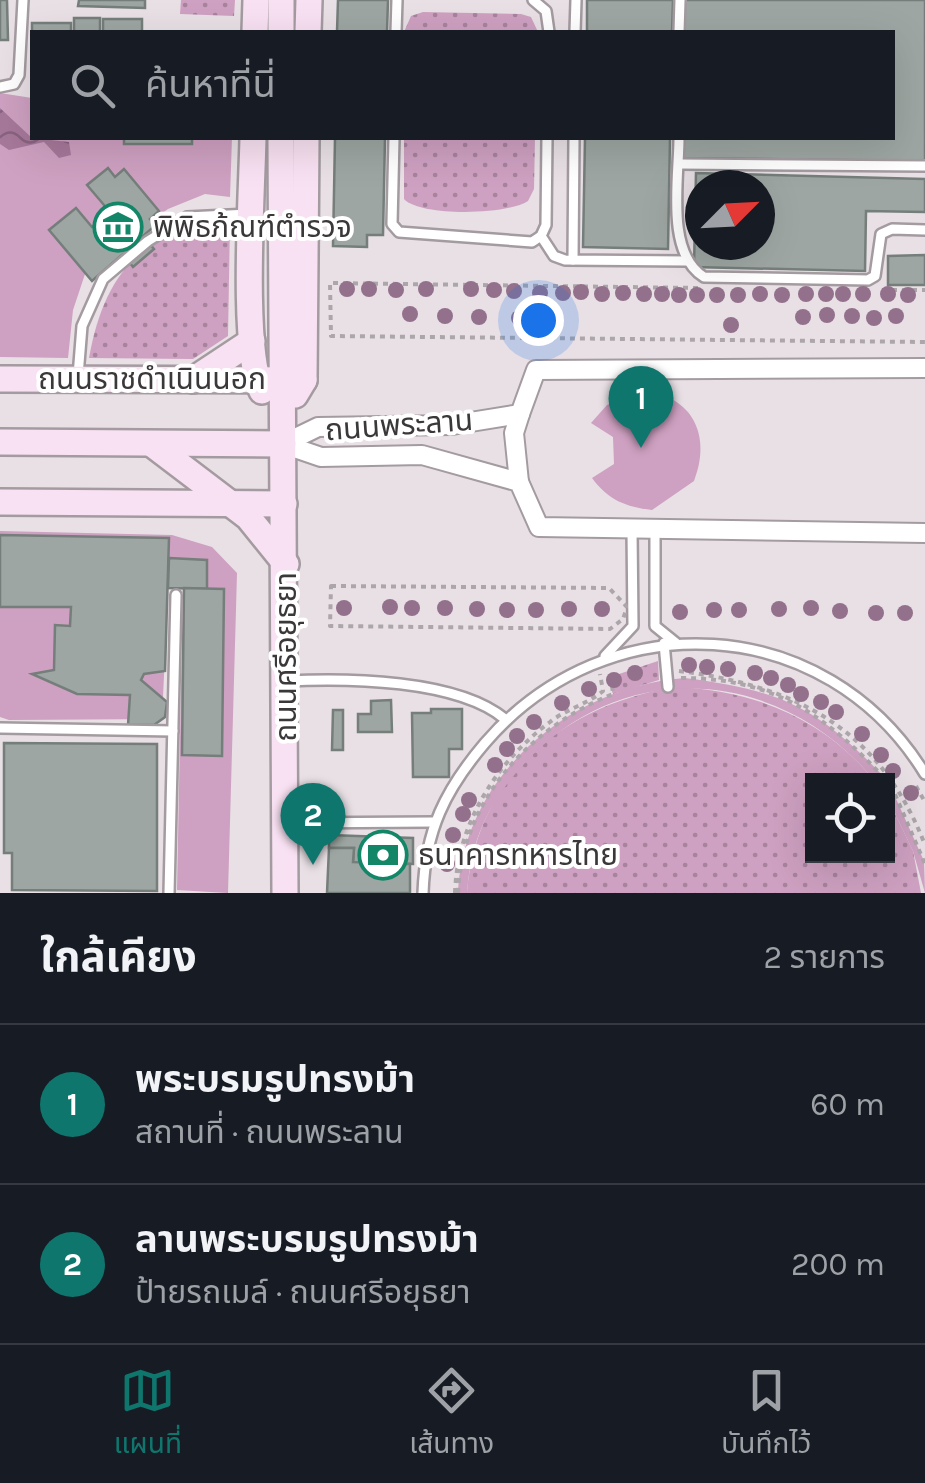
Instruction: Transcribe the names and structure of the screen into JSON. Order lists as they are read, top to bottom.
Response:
{
  "streets": {
    "main road": ["ถนนราชดำเนินนอก", "ถนนศรีอยุธยา"],
    "street": ["ถนนพระลาน"]
  },
  "crossings": [
    ["ถนนราชดำเนินนอก", "ถนนศรีอยุธยา"],
    ["ถนนพระลาน", "ถนนศรีอยุธยา"]
  ],
  "places": {
    "museum": ["พิพิธภ้ณฑ์ตำรวจ"],
    "bank": ["ธนาคารทหารไทย"]
  },
  "north": "top right",
  "page": {
    "search": "ค้นหาที่นี่",
    "pins": ["1", "2"],
    "heading": ["ใกล้เคียง", "2 รายการ"],
    "list": [
      {
        "mark": "1",
        "name": "พระบรมรูปทรงม้า",
        "note": "สถานที่ · ถนนพระลาน",
        "value": "60 m"
      },
      {
        "mark": "2",
        "name": "ลานพระบรมรูปทรงม้า",
        "note": "ป้ายรถเมล์ · ถนนศรีอยุธยา",
        "value": "200 m"
      }
    ],
    "nav": ["แผนที่", "เส้นทาง", "บันทึกไว้"]
  }
}
